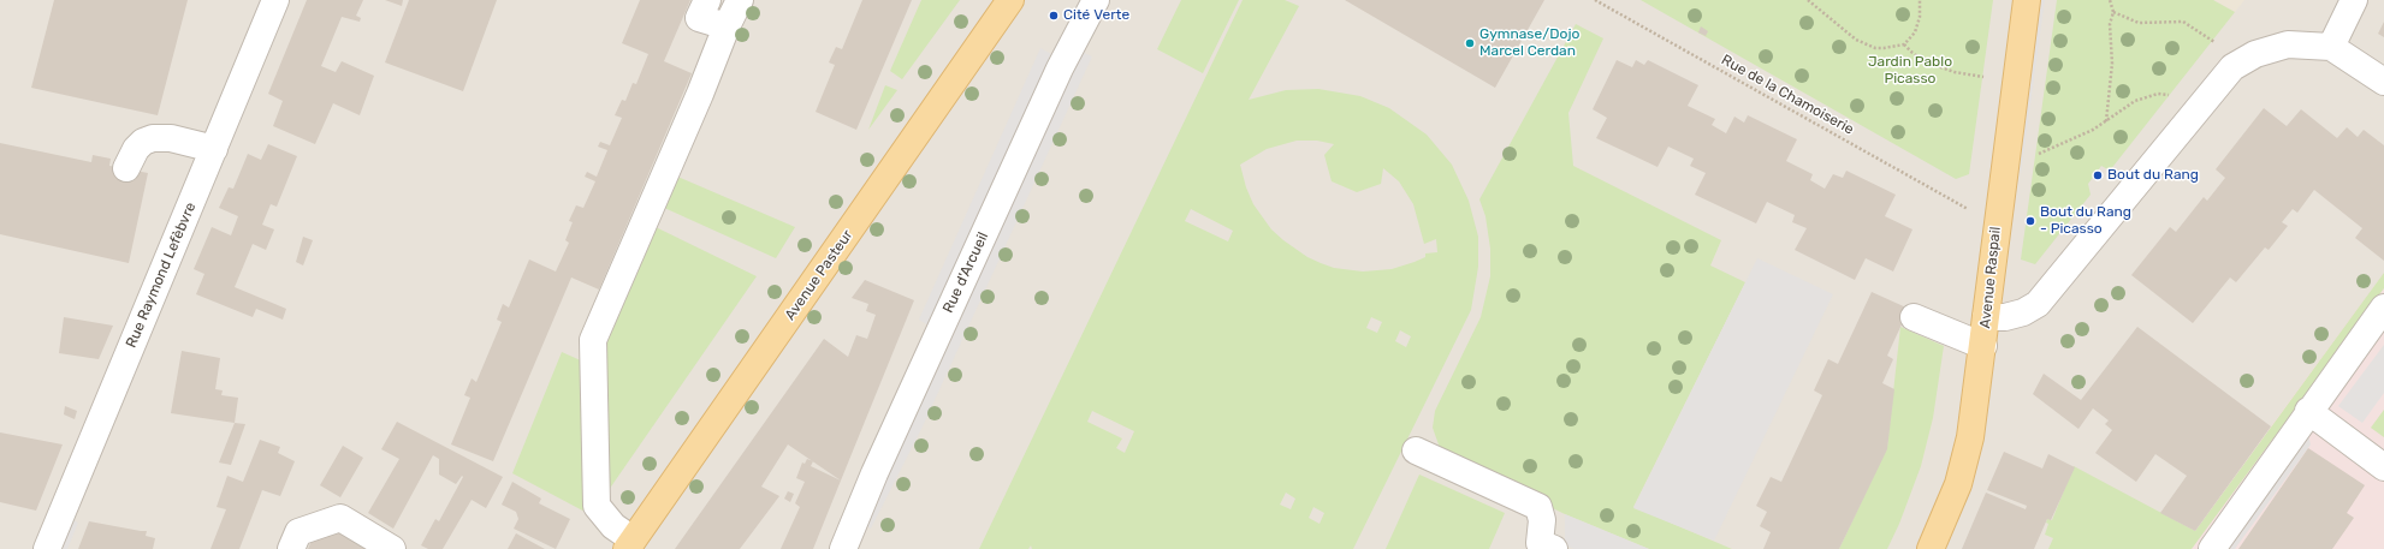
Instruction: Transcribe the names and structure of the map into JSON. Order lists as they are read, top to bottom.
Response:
{
  "streets": {
    "main road": ["Avenue Pasteur", "Avenue Raspail"],
    "street": ["Rue d'Arcueil", "Rue Raymond Lefèbvre"],
    "path": ["Rue de la Chamoiserie"]
  },
  "parks": ["Jardin Pablo Picasso"],
  "places": [
    "Cité Verte",
    "Gymnase/Dojo Marcel Cerdan",
    "Bout du Rang",
    "Bout du Rang - Picasso"
  ]
}
